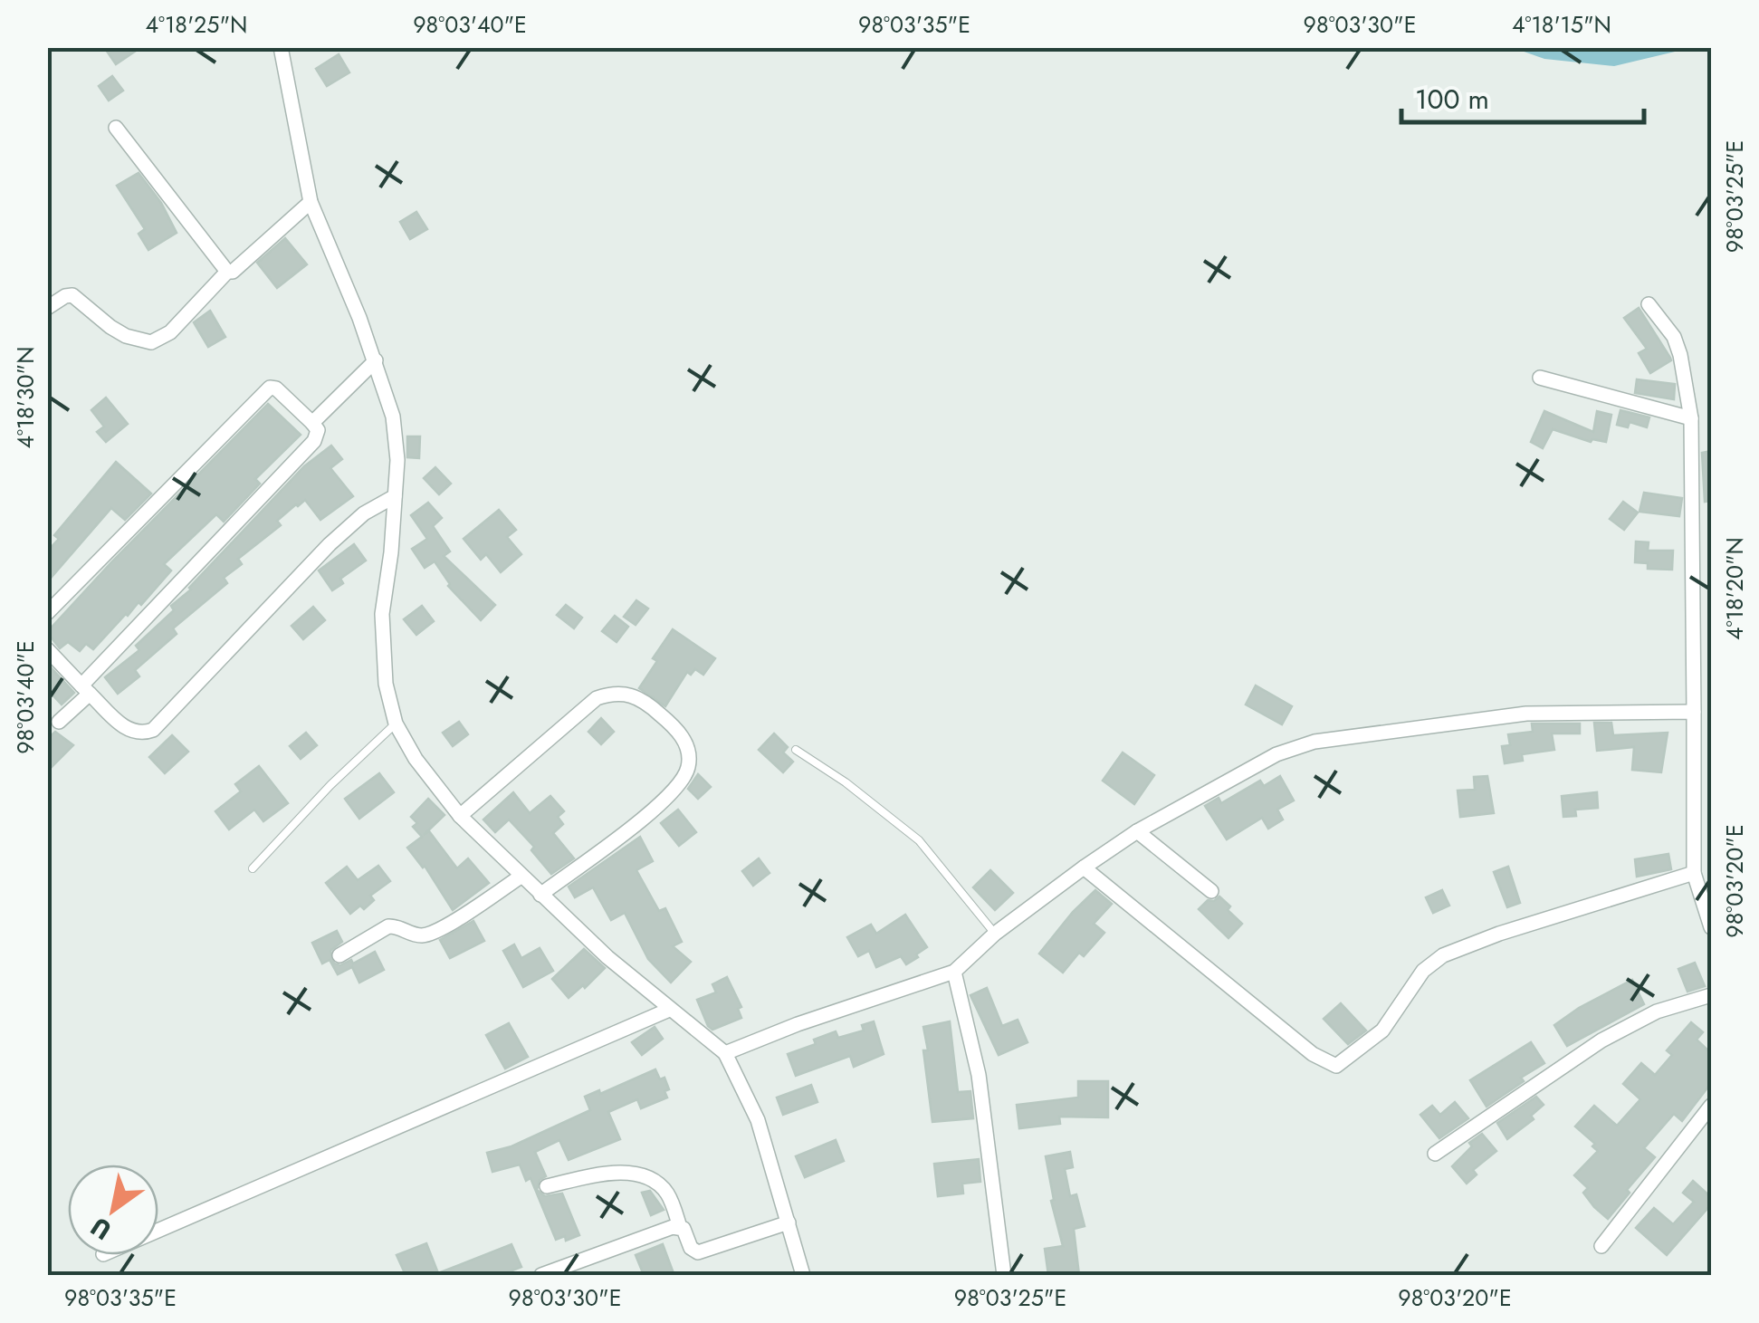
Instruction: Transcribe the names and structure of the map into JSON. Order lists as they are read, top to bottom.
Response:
{
  "scale_bar": "100 m",
  "north": "bottom left",
  "coordinates": [
    "4°18'25\"N",
    "98°03'40\"E",
    "98°03'35\"E",
    "98°03'30\"E",
    "4°18'15\"N",
    "98°03'25\"E",
    "4°18'30\"N",
    "4°18'20\"N",
    "98°03'20\"E"
  ]
}
